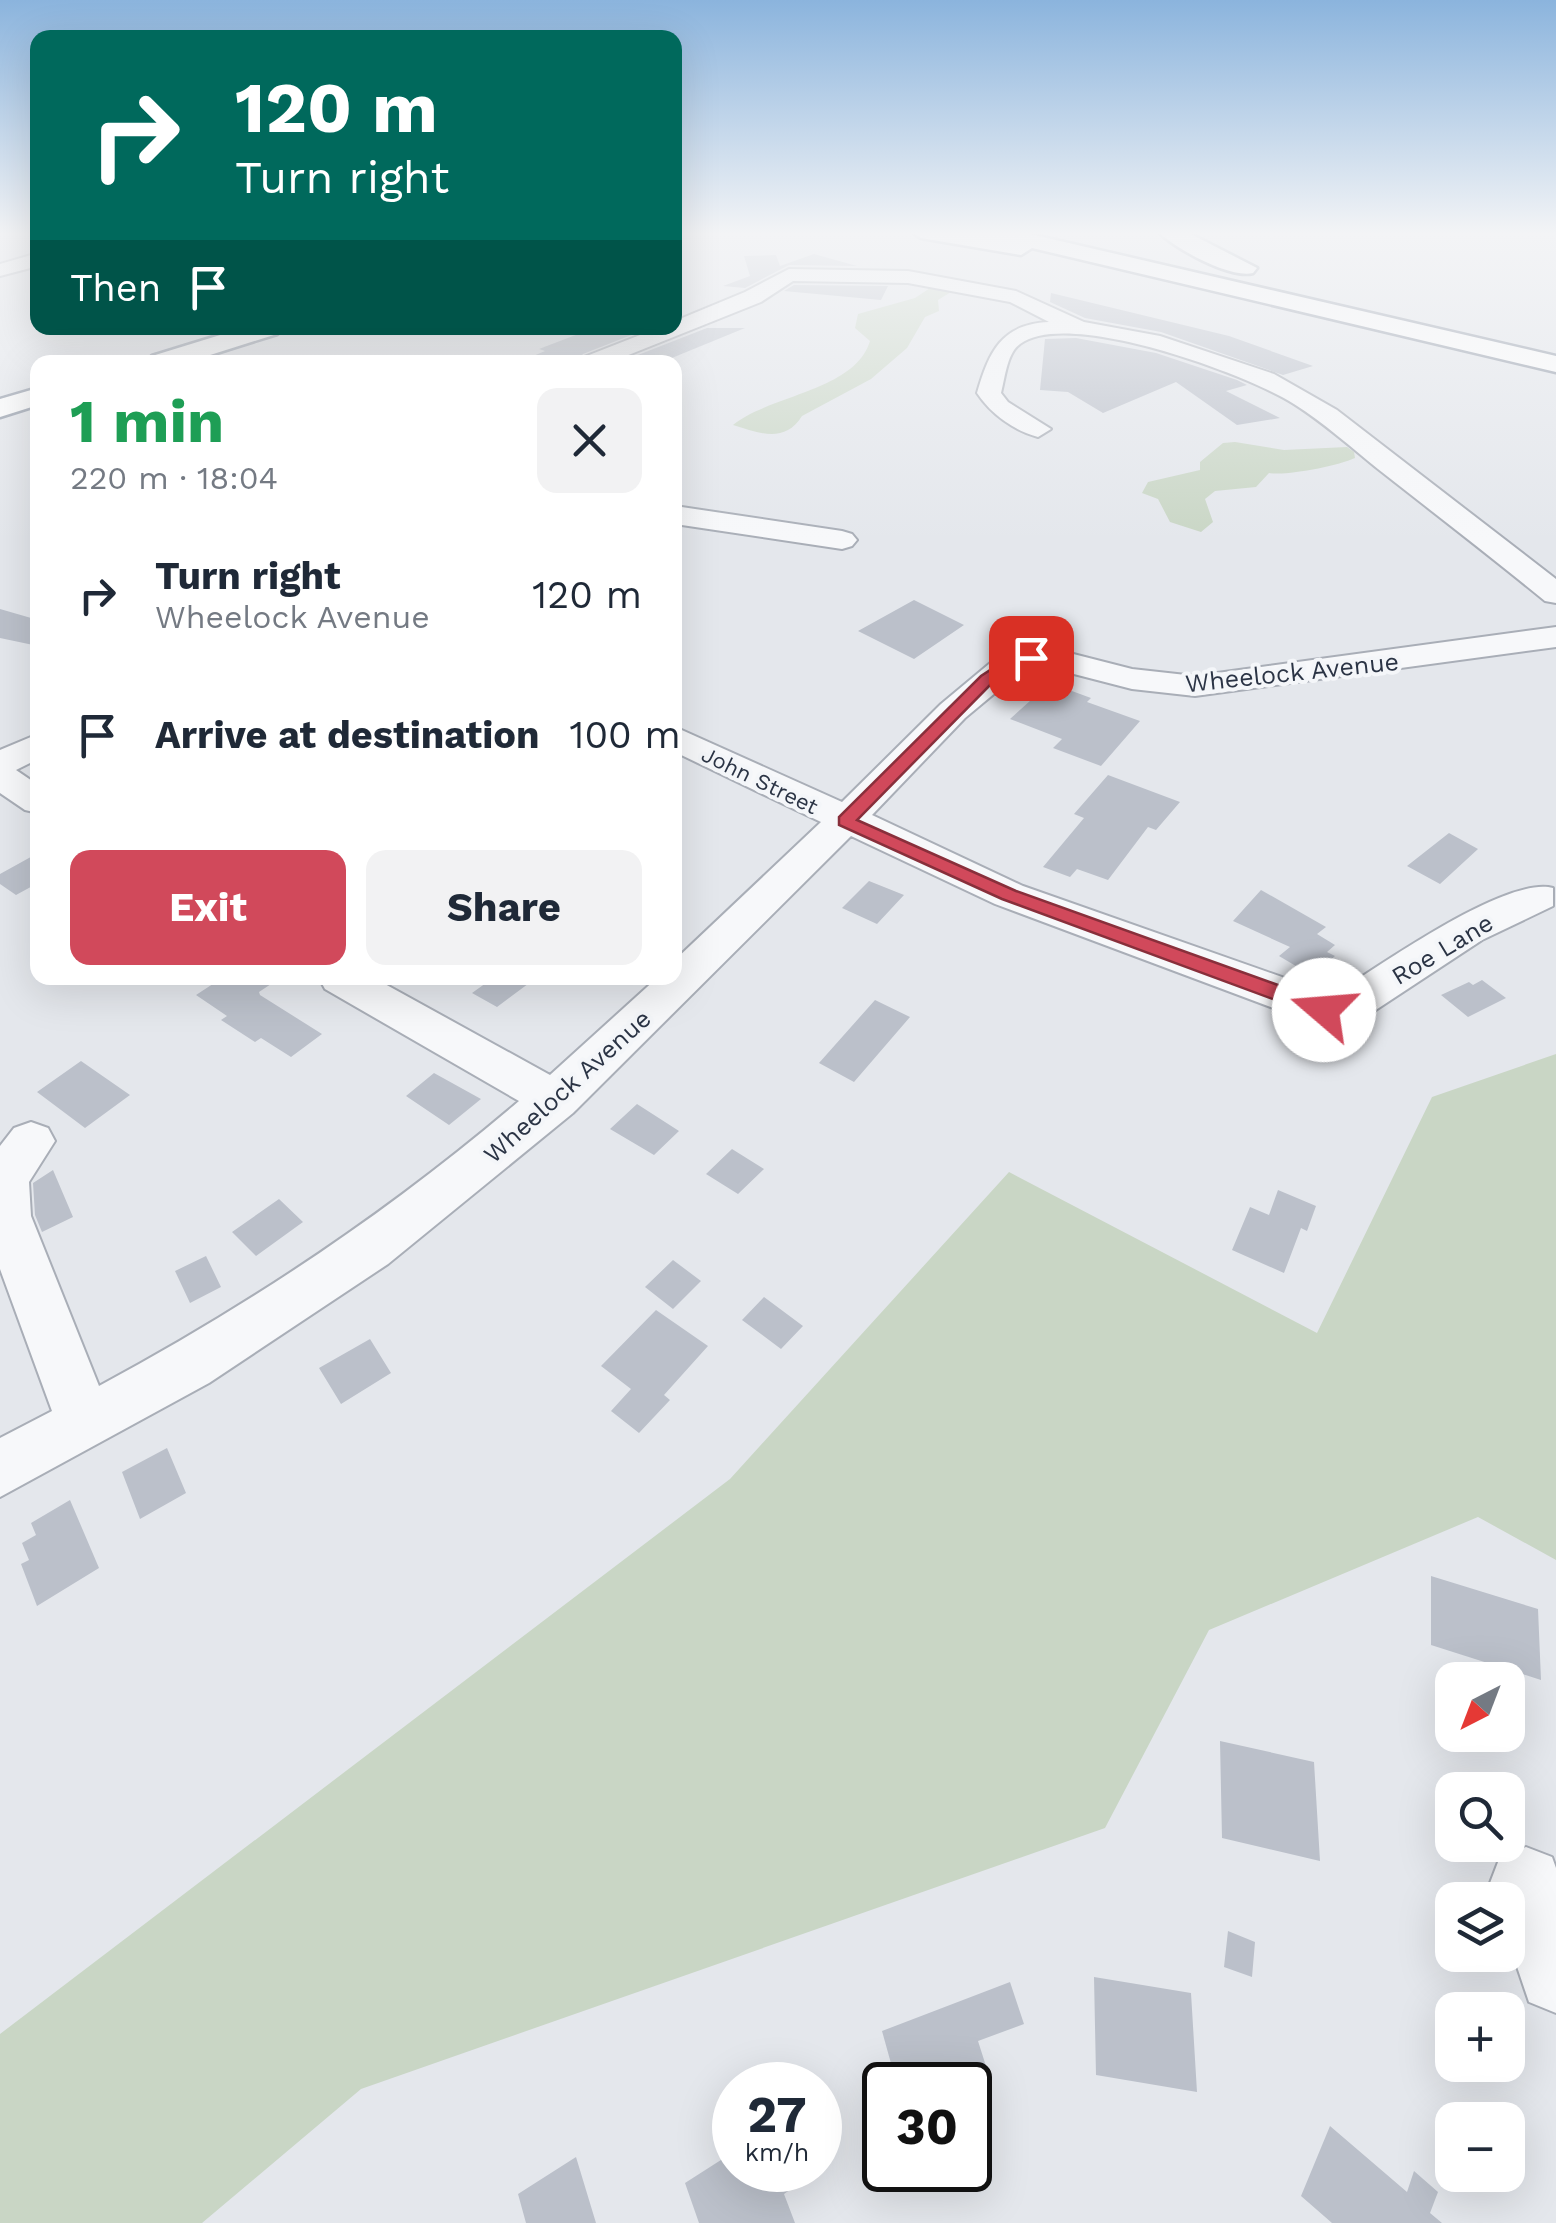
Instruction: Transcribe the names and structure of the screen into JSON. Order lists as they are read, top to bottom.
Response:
{
  "streets": {
    "street": ["Wheelock Avenue", "John Street", "Roe Lane"]
  },
  "crossings": [
    ["Wheelock Avenue", "John Street"],
    ["Wheelock Avenue", "Roe Lane"],
    ["John Street", "Roe Lane"]
  ],
  "north": "bottom left",
  "page": {
    "turn": ["120 m", "Turn right"],
    "then": "Then",
    "heading": ["1 min", "220 m · 18:04"],
    "list": [
      {
        "name": "Turn right",
        "note": "Wheelock Avenue",
        "value": "120 m"
      },
      {
        "name": "Arrive at destination",
        "value": "100 m"
      }
    ],
    "buttons": ["Exit", "Share"],
    "map_buttons": ["+", "−"],
    "speed": "27 km/h",
    "limit": "30"
  }
}
